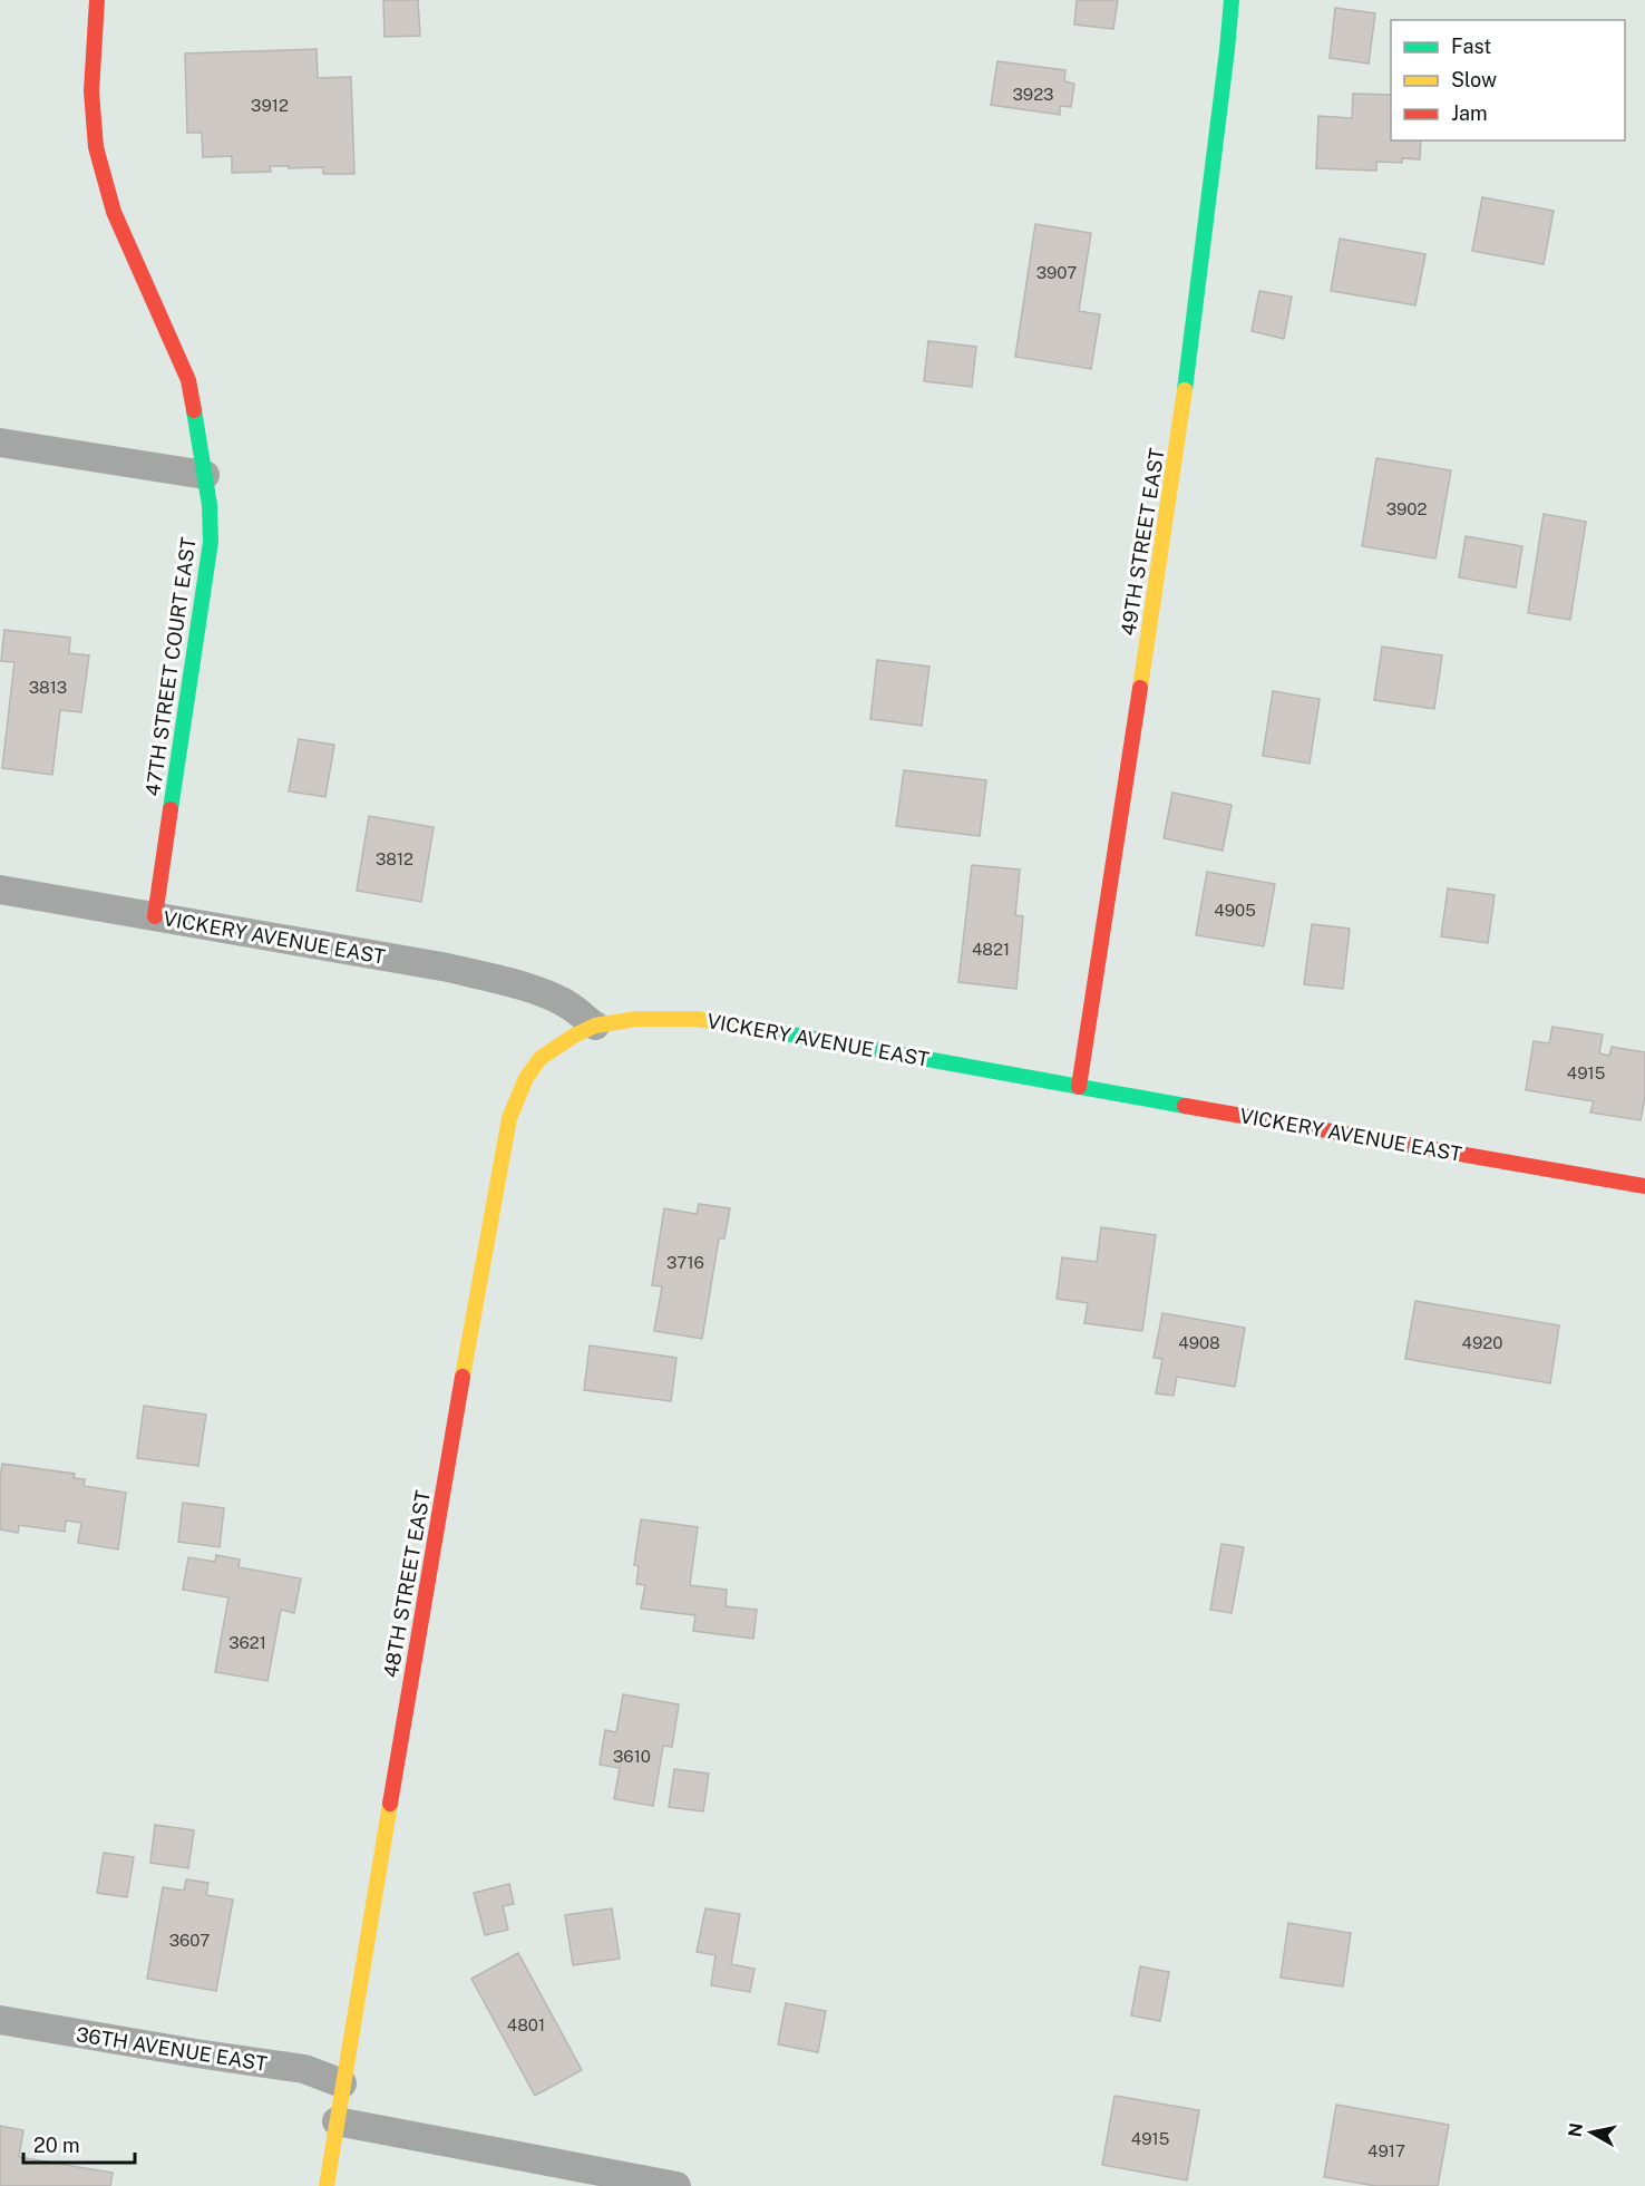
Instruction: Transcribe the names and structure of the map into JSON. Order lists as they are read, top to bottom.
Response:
{
  "streets": {
    "street": [
      "49TH STREET EAST",
      "47TH STREET COURT EAST",
      "VICKERY AVENUE EAST",
      "48TH STREET EAST",
      "36TH AVENUE EAST"
    ]
  },
  "crossings": [
    ["49TH STREET EAST", "VICKERY AVENUE EAST"],
    ["47TH STREET COURT EAST", "VICKERY AVENUE EAST"],
    ["VICKERY AVENUE EAST", "48TH STREET EAST"],
    ["48TH STREET EAST", "36TH AVENUE EAST"]
  ],
  "house_numbers": [
    "3923",
    "3912",
    "3907",
    "3902",
    "3813",
    "3812",
    "4905",
    "4821",
    "4915",
    "3716",
    "4908",
    "4920",
    "3621",
    "3610",
    "3607",
    "4801",
    "4915",
    "4917"
  ],
  "legend": ["Fast", "Slow", "Jam"],
  "scale_bar": "20 m",
  "north": "left"
}
